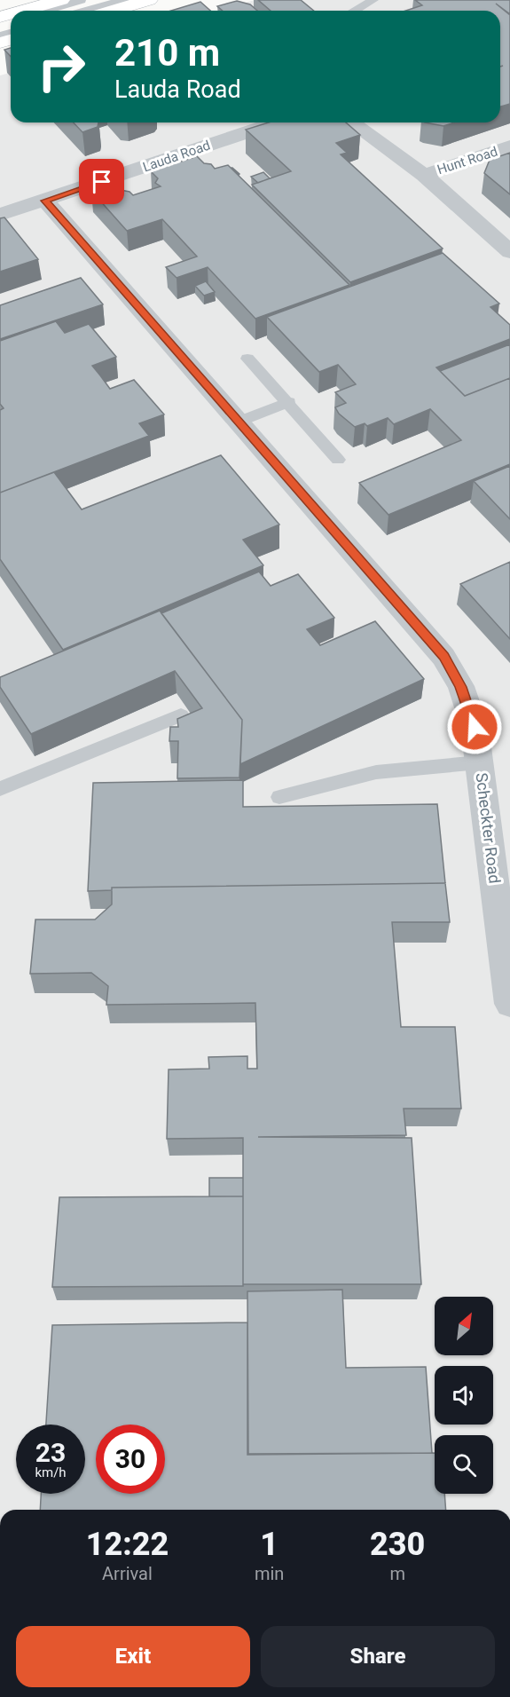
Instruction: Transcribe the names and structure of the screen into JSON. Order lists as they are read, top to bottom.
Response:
{
  "streets": {
    "street": ["Lauda Road", "Hunt Road", "Scheckter Road"]
  },
  "crossings": [
    ["Lauda Road", "Scheckter Road"]
  ],
  "north": "top right",
  "page": {
    "turn": ["210 m", "Lauda Road"],
    "speed": "23 km/h",
    "limit": "30",
    "eta": [
      "12:22",
      "Arrival",
      "1",
      "min",
      "230",
      "m"
    ],
    "buttons": ["Exit", "Share"]
  }
}
